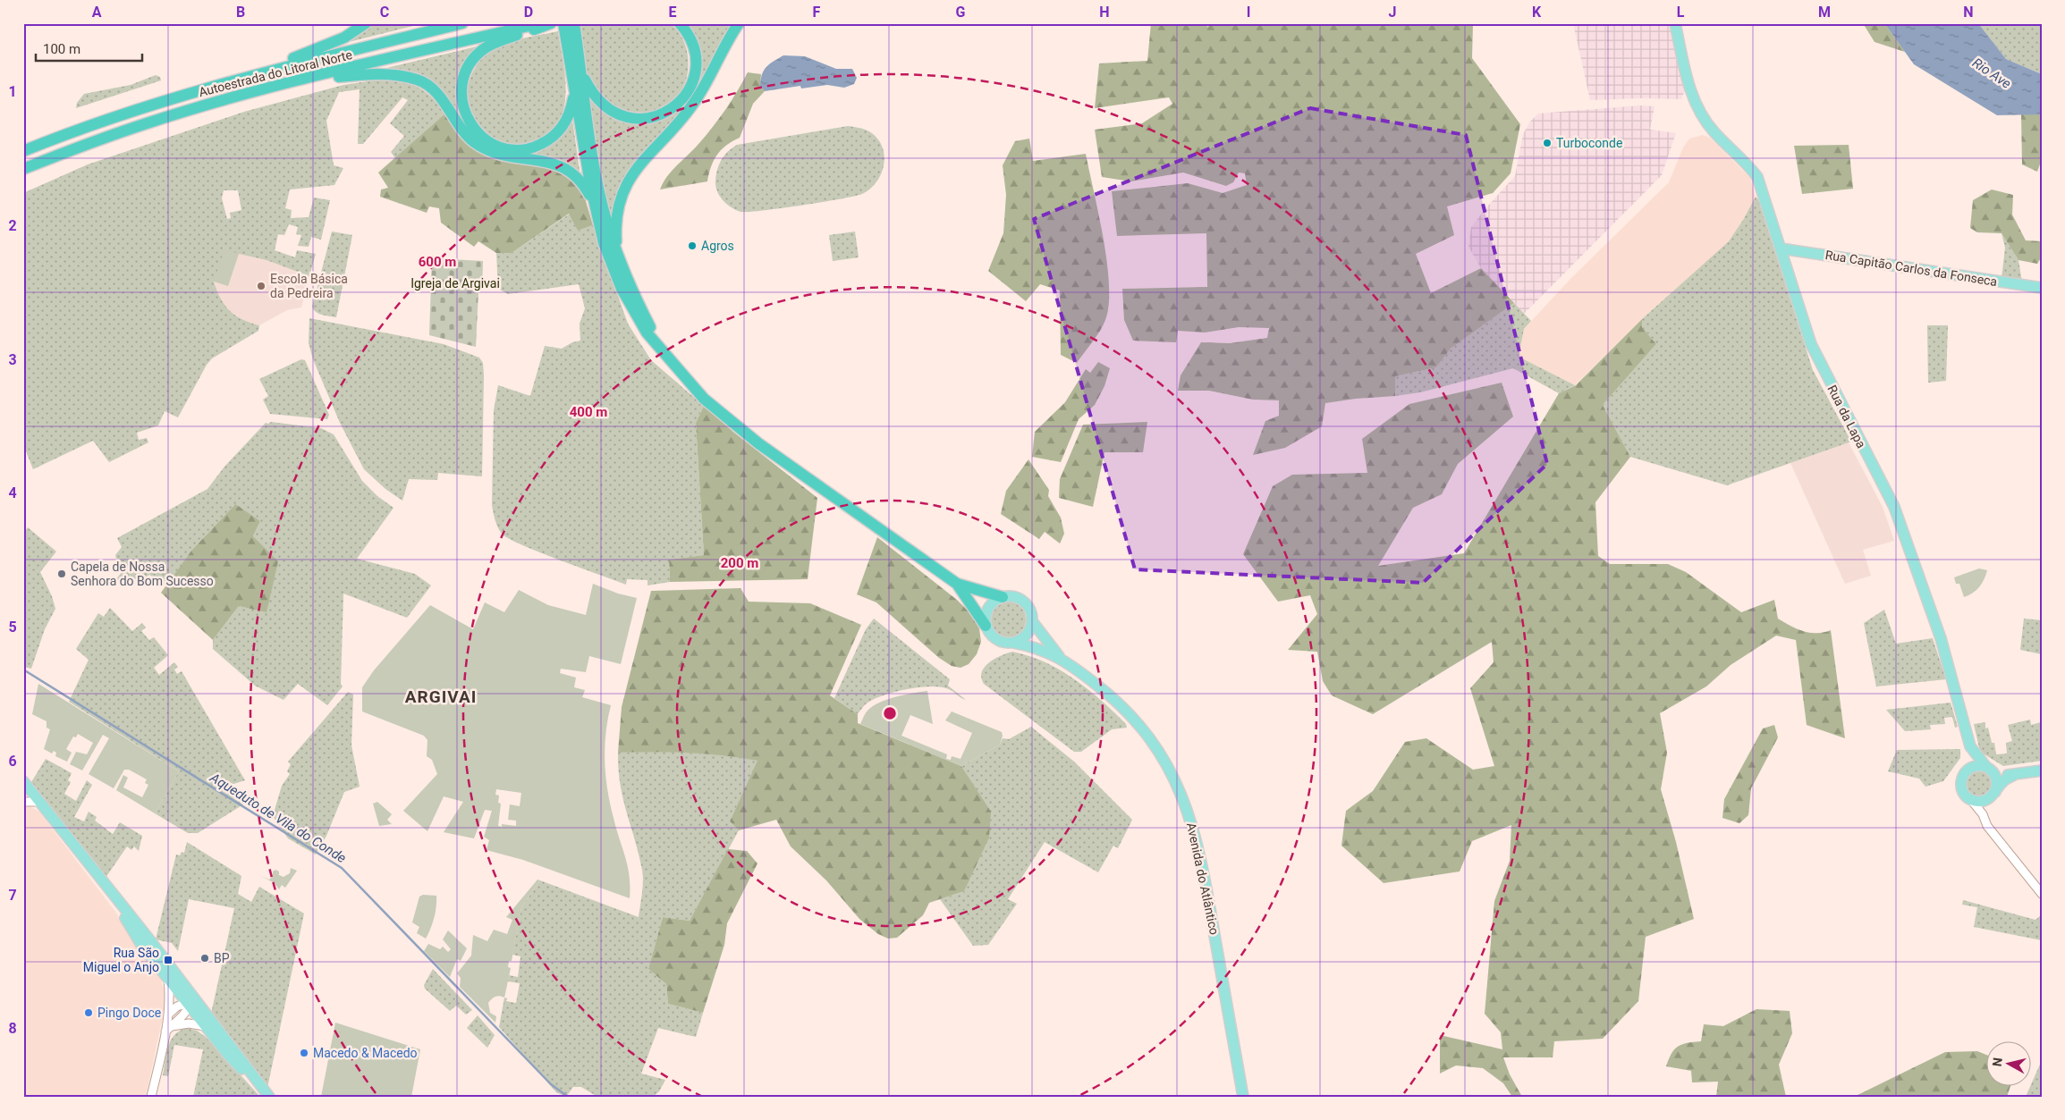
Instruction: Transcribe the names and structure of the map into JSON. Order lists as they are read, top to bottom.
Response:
{
  "streets": {
    "highway": ["Autoestrada do Litoral Norte"],
    "main road": ["Rua Capitão Carlos da Fonseca", "Rua da Lapa", "Avenida do Atlântico"]
  },
  "crossings": [
    ["Rua Capitão Carlos da Fonseca", "Rua da Lapa"]
  ],
  "districts": ["ARGIVAI"],
  "water": ["Rio Ave", "Aqueduto de Vila do Conde"],
  "parks": ["Igreja de Argivai"],
  "places": {
    "other": [
      "Turboconde",
      "Agros",
      "Escola Básica da Pedreira",
      "Capela de Nossa Senhora do Bom Sucesso",
      "BP",
      "Pingo Doce",
      "Macedo & Macedo"
    ],
    "transit": ["Rua São Miguel o Anjo"]
  },
  "scale_bar": "100 m",
  "north": "left",
  "grid": {
    "columns": [
      "A",
      "B",
      "C",
      "D",
      "E",
      "F",
      "G",
      "H",
      "I",
      "J",
      "K",
      "L",
      "M",
      "N"
    ],
    "rows": [
      "1",
      "2",
      "3",
      "4",
      "5",
      "6",
      "7",
      "8"
    ]
  },
  "rings": ["600 m", "400 m", "200 m"]
}
